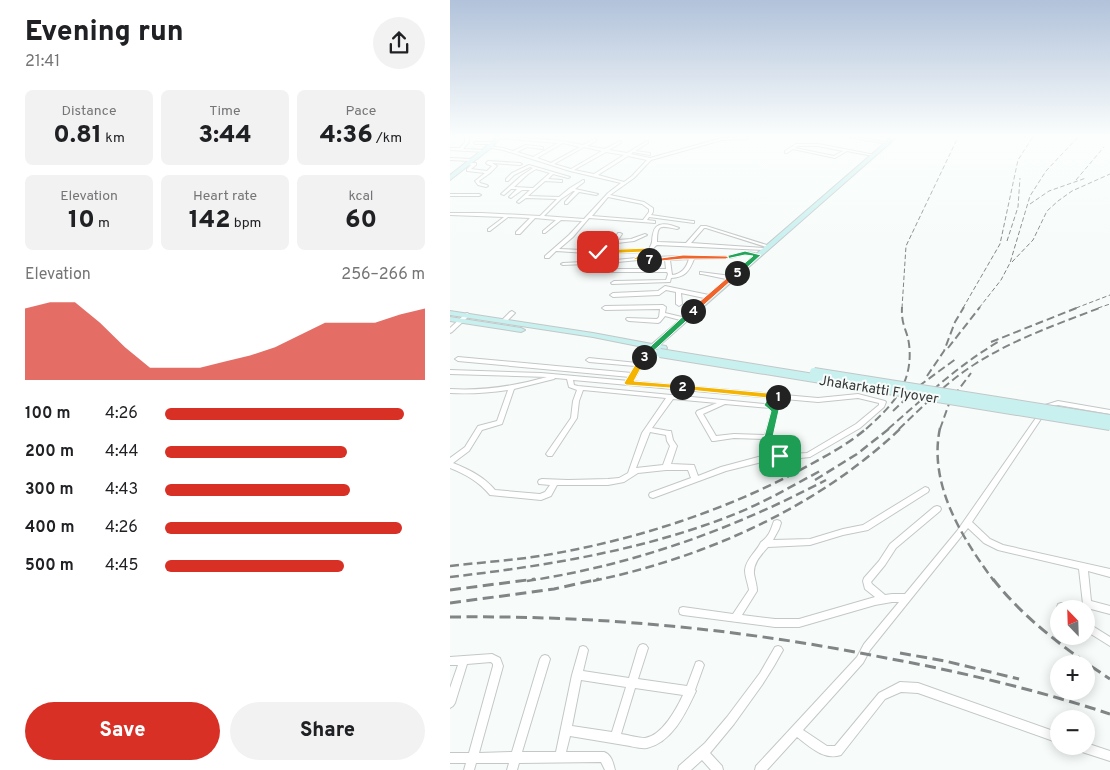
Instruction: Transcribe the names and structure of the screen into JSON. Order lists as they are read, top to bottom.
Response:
{
  "streets": {
    "street": ["Jhakarkatti Flyover"]
  },
  "north": "top left",
  "page": {
    "heading": ["Evening run", "21:41"],
    "stats": [
      ["Distance", "0.81 km"],
      ["Time", "3:44"],
      ["Pace", "4:36 /km"],
      ["Elevation", "10 m"],
      ["Heart rate", "142 bpm"],
      ["kcal", "60"]
    ],
    "pins": [
      "7",
      "5",
      "4",
      "3",
      "2",
      "1"
    ],
    "chart": ["Elevation", "256–266 m"],
    "list": [
      {
        "name": "100 m",
        "note": "4:26"
      },
      {
        "name": "200 m",
        "note": "4:44"
      },
      {
        "name": "300 m",
        "note": "4:43"
      },
      {
        "name": "400 m",
        "note": "4:26"
      },
      {
        "name": "500 m",
        "note": "4:45"
      }
    ],
    "map_buttons": ["+", "−"],
    "buttons": ["Save", "Share"]
  }
}
